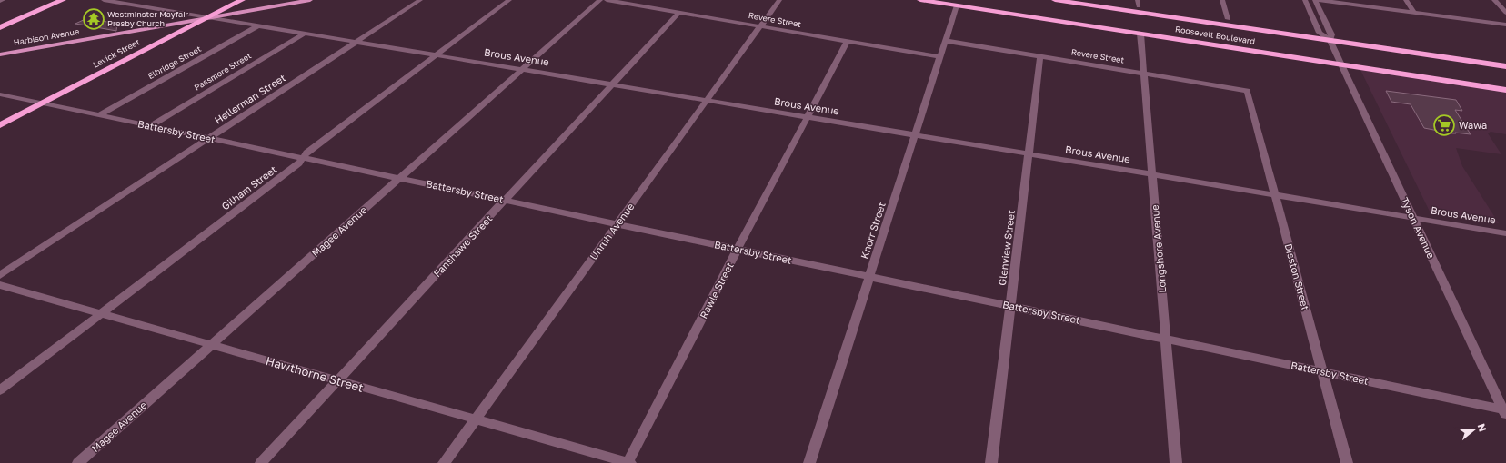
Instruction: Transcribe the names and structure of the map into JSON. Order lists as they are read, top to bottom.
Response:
{
  "streets": {
    "highway": ["Roosevelt Boulevard", "Levick Street"],
    "main road": ["Harbison Avenue"],
    "street": [
      "Revere Street",
      "Brous Avenue",
      "Elbridge Street",
      "Passmore Street",
      "Hellerman Street",
      "Battersby Street",
      "Gilham Street",
      "Tyson Avenue",
      "Knorr Street",
      "Magee Avenue",
      "Unruh Avenue",
      "Fanshawe Street",
      "Glenview Street",
      "Longshore Avenue",
      "Disston Street",
      "Rawle Street",
      "Hawthorne Street"
    ]
  },
  "crossings": [
    ["Revere Street", "Knorr Street"],
    ["Revere Street", "Unruh Avenue"],
    ["Revere Street", "Fanshawe Street"],
    ["Revere Street", "Glenview Street"],
    ["Revere Street", "Longshore Avenue"],
    ["Revere Street", "Disston Street"],
    ["Revere Street", "Rawle Street"],
    ["Roosevelt Boulevard", "Tyson Avenue"],
    ["Roosevelt Boulevard", "Knorr Street"],
    ["Roosevelt Boulevard", "Longshore Avenue"],
    ["Harbison Avenue", "Levick Street"],
    ["Harbison Avenue", "Brous Avenue"],
    ["Levick Street", "Brous Avenue"],
    ["Levick Street", "Battersby Street"],
    ["Brous Avenue", "Elbridge Street"],
    ["Brous Avenue", "Passmore Street"],
    ["Brous Avenue", "Hellerman Street"],
    ["Brous Avenue", "Gilham Street"],
    ["Brous Avenue", "Tyson Avenue"],
    ["Brous Avenue", "Knorr Street"],
    ["Brous Avenue", "Magee Avenue"],
    ["Brous Avenue", "Unruh Avenue"],
    ["Brous Avenue", "Fanshawe Street"],
    ["Brous Avenue", "Glenview Street"],
    ["Brous Avenue", "Longshore Avenue"],
    ["Brous Avenue", "Disston Street"],
    ["Brous Avenue", "Rawle Street"],
    ["Elbridge Street", "Battersby Street"],
    ["Passmore Street", "Battersby Street"],
    ["Hellerman Street", "Battersby Street"],
    ["Battersby Street", "Gilham Street"],
    ["Battersby Street", "Tyson Avenue"],
    ["Battersby Street", "Knorr Street"],
    ["Battersby Street", "Magee Avenue"],
    ["Battersby Street", "Unruh Avenue"],
    ["Battersby Street", "Fanshawe Street"],
    ["Battersby Street", "Glenview Street"],
    ["Battersby Street", "Longshore Avenue"],
    ["Battersby Street", "Disston Street"],
    ["Battersby Street", "Rawle Street"],
    ["Gilham Street", "Hawthorne Street"],
    ["Magee Avenue", "Hawthorne Street"],
    ["Unruh Avenue", "Hawthorne Street"],
    ["Fanshawe Street", "Hawthorne Street"],
    ["Rawle Street", "Hawthorne Street"]
  ],
  "places": {
    "temple": ["Westminster Mayfair Presby Church"],
    "supermarket": ["Wawa"]
  },
  "north": "right"
}
